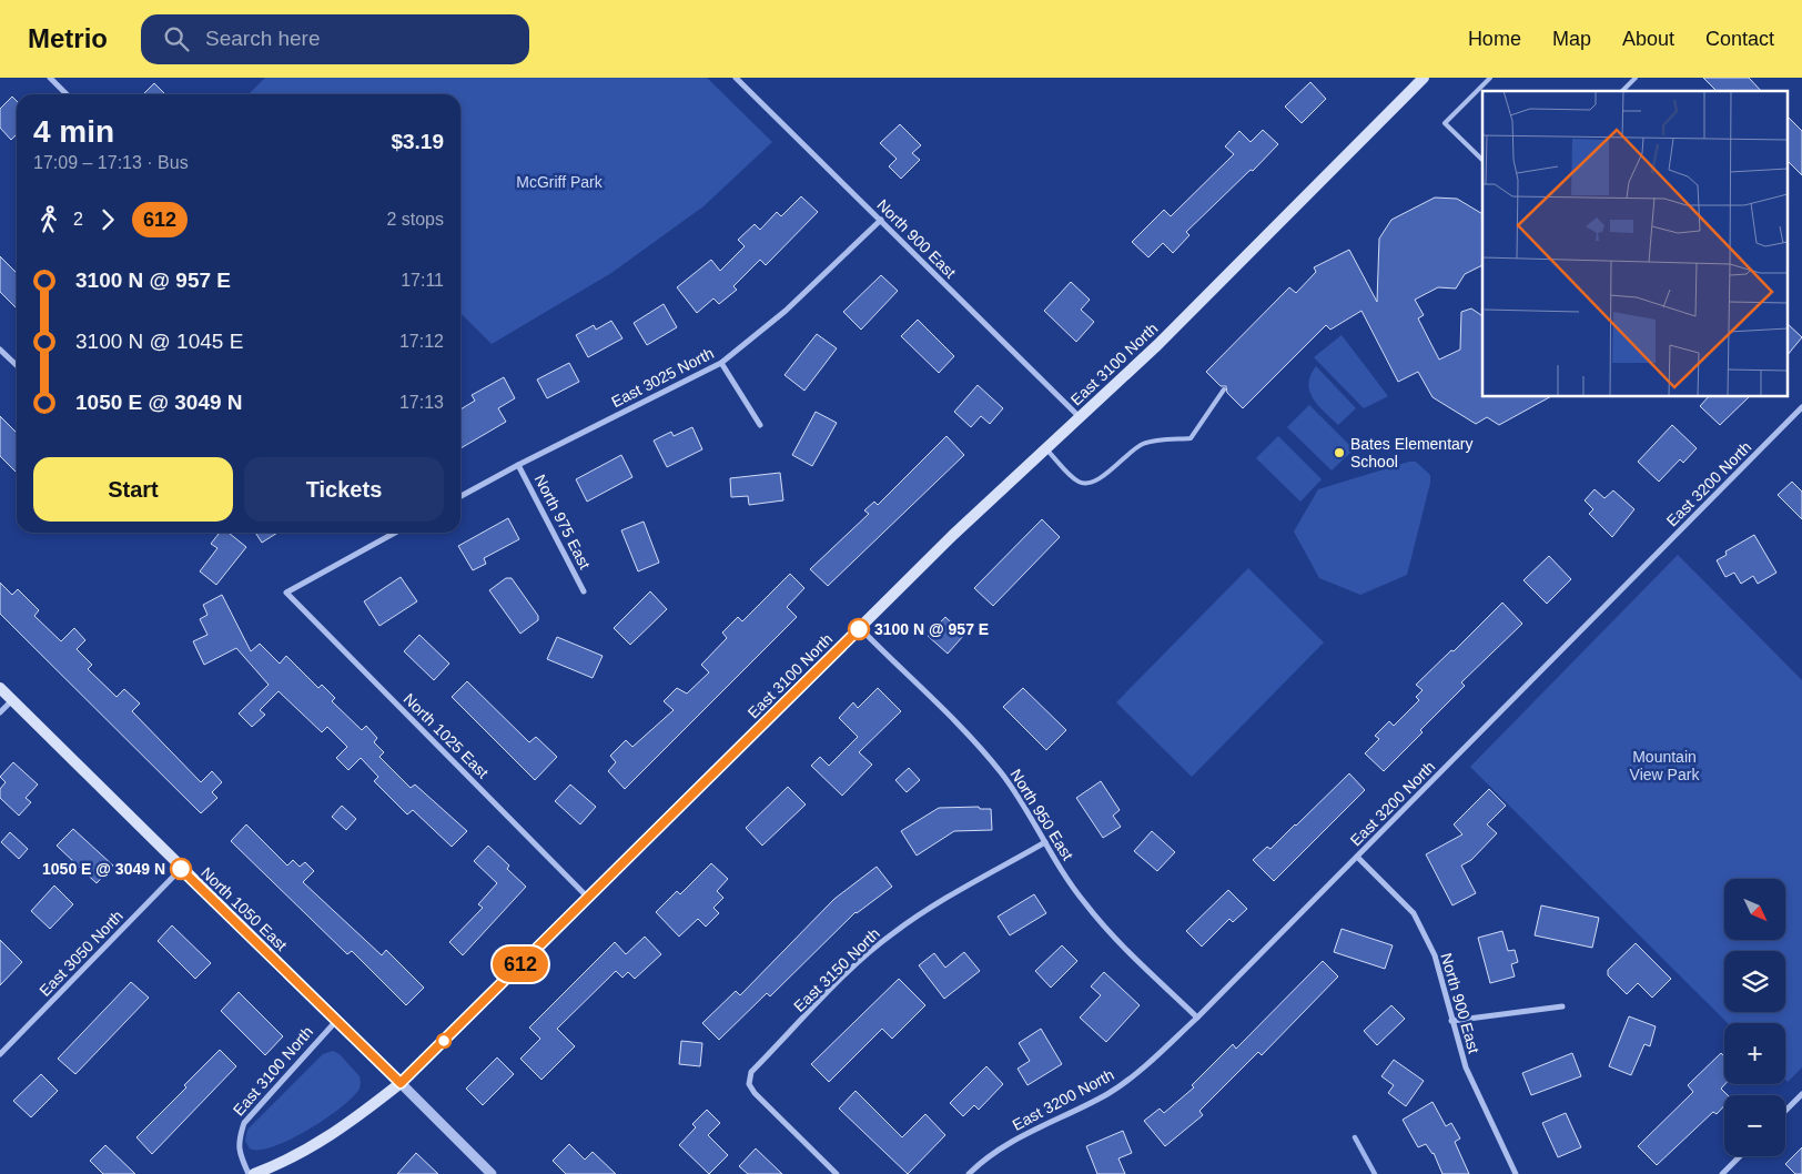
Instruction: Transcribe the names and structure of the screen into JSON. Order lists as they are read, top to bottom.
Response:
{
  "streets": {
    "main road": ["East 3100 North", "North 1050 East"],
    "street": [
      "North 900 East",
      "East 3025 North",
      "East 3200 North",
      "North 975 East",
      "North 1025 East",
      "North 950 East",
      "East 3050 North",
      "East 3150 North"
    ]
  },
  "crossings": [
    ["North 900 East", "East 3100 North"],
    ["North 900 East", "East 3025 North"],
    ["North 900 East", "East 3200 North"],
    ["East 3100 North", "North 1025 East"],
    ["East 3100 North", "North 950 East"],
    ["East 3100 North", "North 1050 East"],
    ["East 3025 North", "North 975 East"],
    ["East 3200 North", "North 950 East"],
    ["North 950 East", "East 3150 North"],
    ["North 1050 East", "East 3050 North"]
  ],
  "parks": ["McGriff Park", "Mountain View Park"],
  "places": ["Bates Elementary School", "3100 N @ 957 E", "1050 E @ 3049 N"],
  "lines": ["bus line 612"],
  "north": "bottom right",
  "page": {
    "header": "Metrio",
    "search": "Search here",
    "nav": [
      "Home",
      "Map",
      "About",
      "Contact"
    ],
    "on_map": "612",
    "heading": ["4 min", "17:09 – 17:13 · Bus", "$3.19"],
    "legs": ["2", "612", "2 stops"],
    "list": [
      {
        "name": "3100 N @ 957 E",
        "value": "17:11"
      },
      {
        "name": "3100 N @ 1045 E",
        "value": "17:12"
      },
      {
        "name": "1050 E @ 3049 N",
        "value": "17:13"
      }
    ],
    "buttons": ["Start", "Tickets"],
    "map_buttons": ["+", "−"]
  }
}
